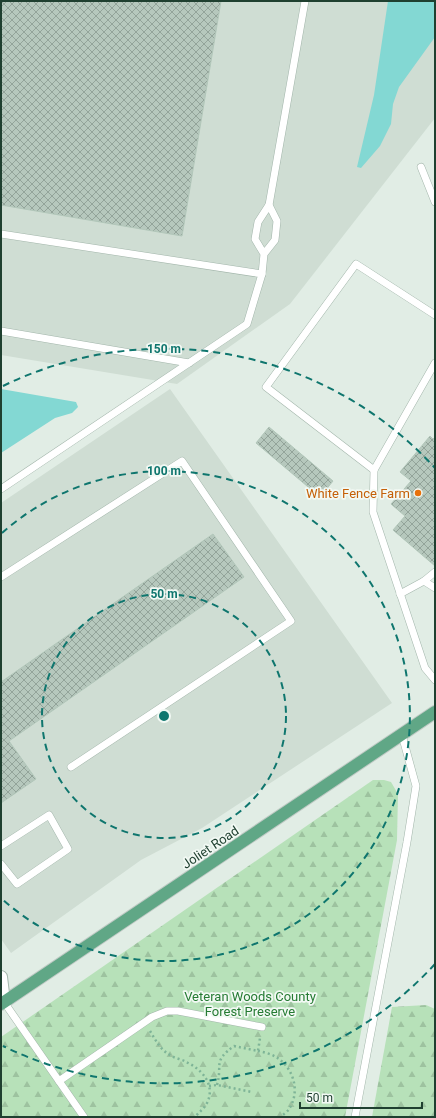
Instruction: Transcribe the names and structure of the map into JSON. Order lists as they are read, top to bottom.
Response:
{
  "streets": {
    "main road": ["Joliet Road"]
  },
  "parks": ["Veteran Woods County Forest Preserve"],
  "places": ["White Fence Farm"],
  "scale_bar": "50 m",
  "rings": ["150 m", "100 m", "50 m"]
}
